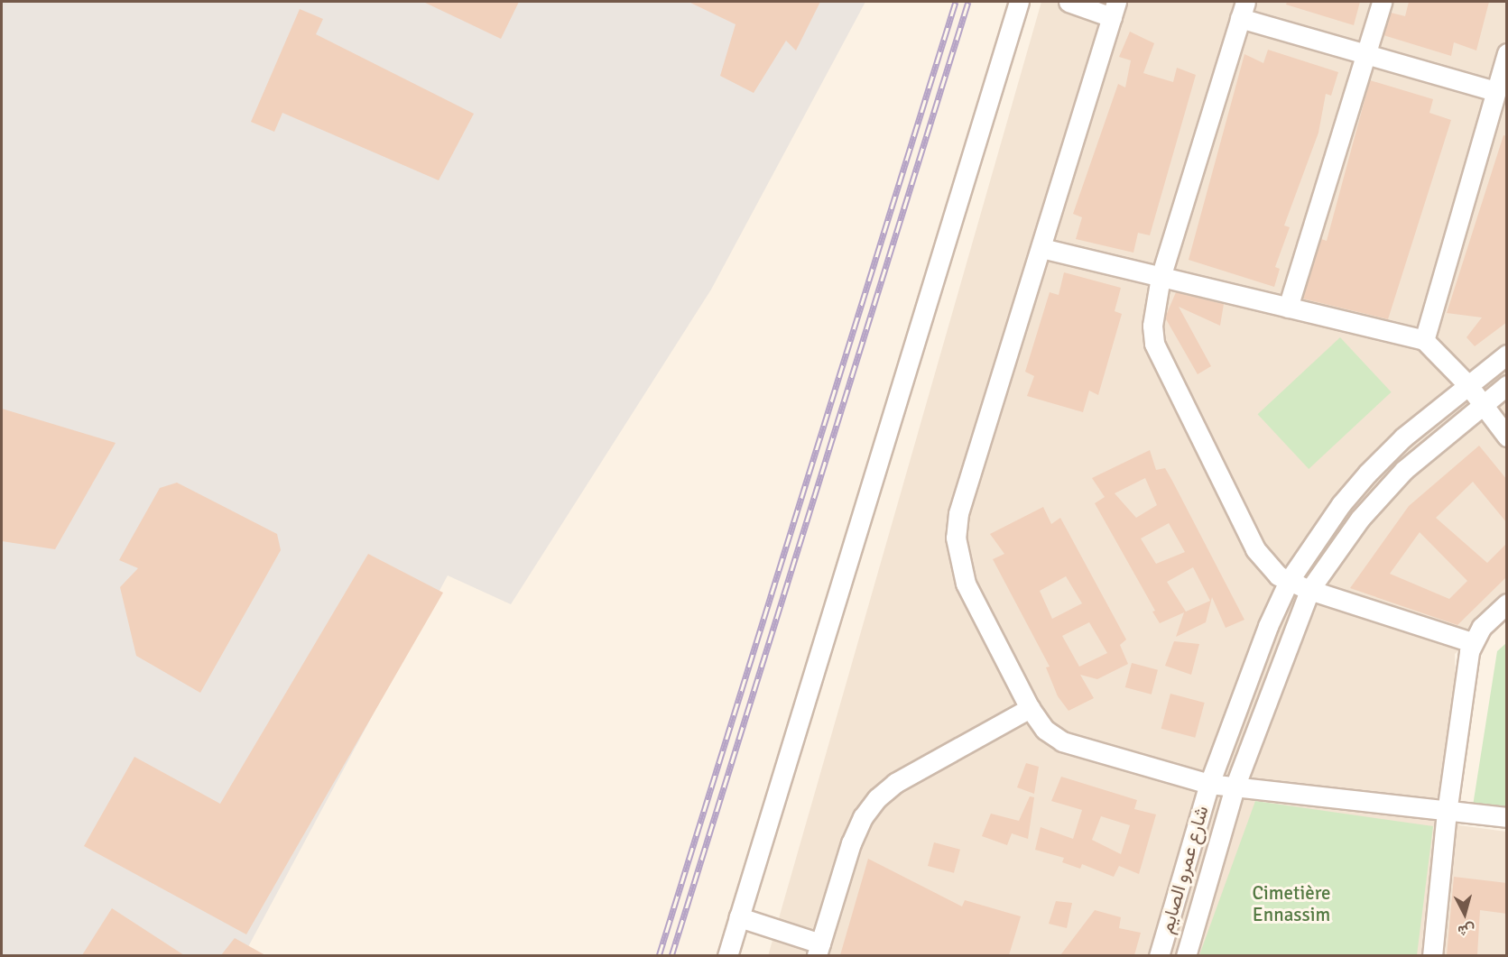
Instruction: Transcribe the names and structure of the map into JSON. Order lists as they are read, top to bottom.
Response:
{
  "streets": {
    "street": ["شارع عمرو الصايم"]
  },
  "parks": ["Cimetière Ennassim"],
  "north": "bottom"
}
